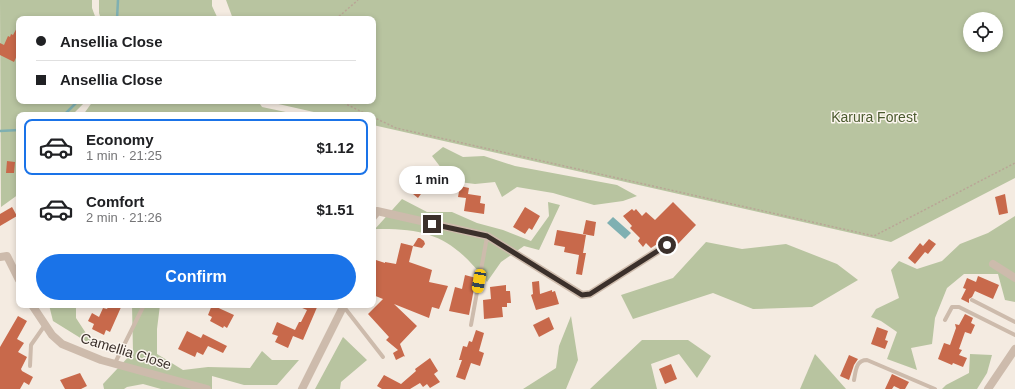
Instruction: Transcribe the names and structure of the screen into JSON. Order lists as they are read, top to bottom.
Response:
{
  "streets": {
    "street": ["Camellia Close"]
  },
  "parks": ["Karura Forest"],
  "page": {
    "banner": ["Ansellia Close", "Ansellia Close"],
    "list": [
      {
        "name": "Economy",
        "note": "1 min · 21:25",
        "value": "$1.12"
      },
      {
        "name": "Comfort",
        "note": "2 min · 21:26",
        "value": "$1.51"
      }
    ],
    "bubble": "1 min",
    "buttons": "Confirm"
  }
}
